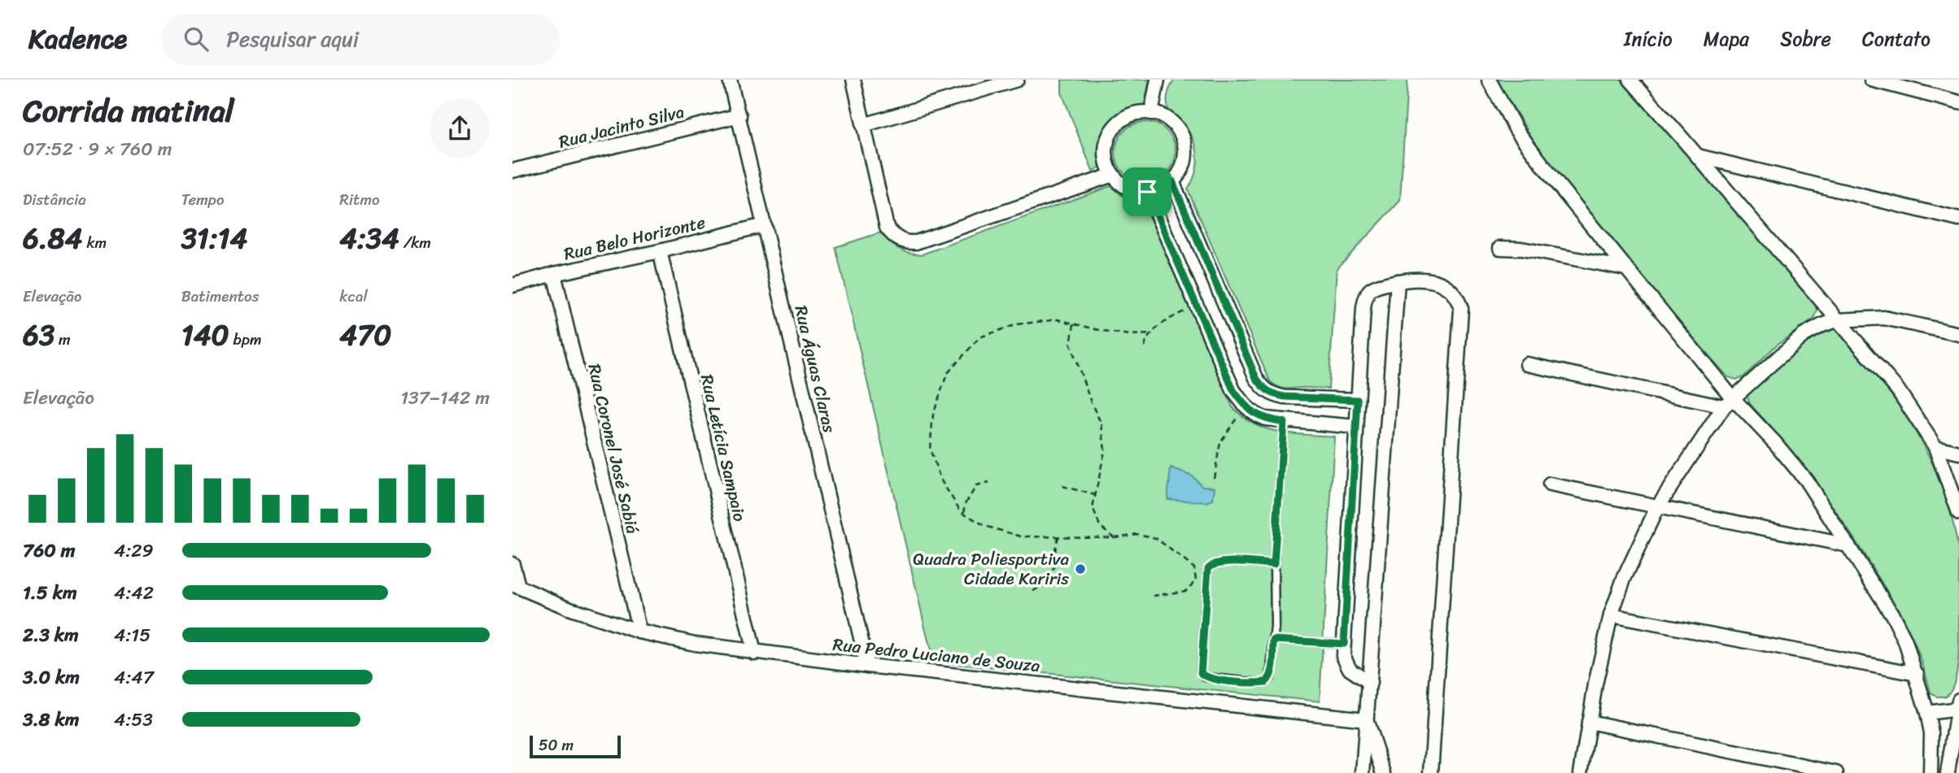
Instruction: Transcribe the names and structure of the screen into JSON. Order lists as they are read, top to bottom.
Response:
{
  "streets": {
    "street": [
      "Rua Jacinto Silva",
      "Rua Belo Horizonte",
      "Rua Águas Claras",
      "Rua Letícia Sampaio",
      "Rua Coronel José Sabiá",
      "Rua Pedro Luciano de Souza"
    ]
  },
  "crossings": [
    ["Rua Jacinto Silva", "Rua Águas Claras"],
    ["Rua Belo Horizonte", "Rua Águas Claras"],
    ["Rua Belo Horizonte", "Rua Letícia Sampaio"],
    ["Rua Belo Horizonte", "Rua Coronel José Sabiá"],
    ["Rua Águas Claras", "Rua Pedro Luciano de Souza"],
    ["Rua Letícia Sampaio", "Rua Pedro Luciano de Souza"],
    ["Rua Coronel José Sabiá", "Rua Pedro Luciano de Souza"]
  ],
  "places": ["Quadra Poliesportiva Cidade Kariris"],
  "scale_bar": "50 m",
  "page": {
    "header": "Kadence",
    "search": "Pesquisar aqui",
    "nav": [
      "Início",
      "Mapa",
      "Sobre",
      "Contato"
    ],
    "heading": ["Corrida matinal", "07:52 · 9 × 760 m"],
    "stats": [
      ["Distância", "6.84 km"],
      ["Tempo", "31:14"],
      ["Ritmo", "4:34 /km"],
      ["Elevação", "63 m"],
      ["Batimentos", "140 bpm"],
      ["kcal", "470"]
    ],
    "chart": ["Elevação", "137–142 m"],
    "list": [
      {
        "name": "760 m",
        "note": "4:29"
      },
      {
        "name": "1.5 km",
        "note": "4:42"
      },
      {
        "name": "2.3 km",
        "note": "4:15"
      },
      {
        "name": "3.0 km",
        "note": "4:47"
      },
      {
        "name": "3.8 km",
        "note": "4:53"
      }
    ],
    "scale": "50 m"
  }
}
